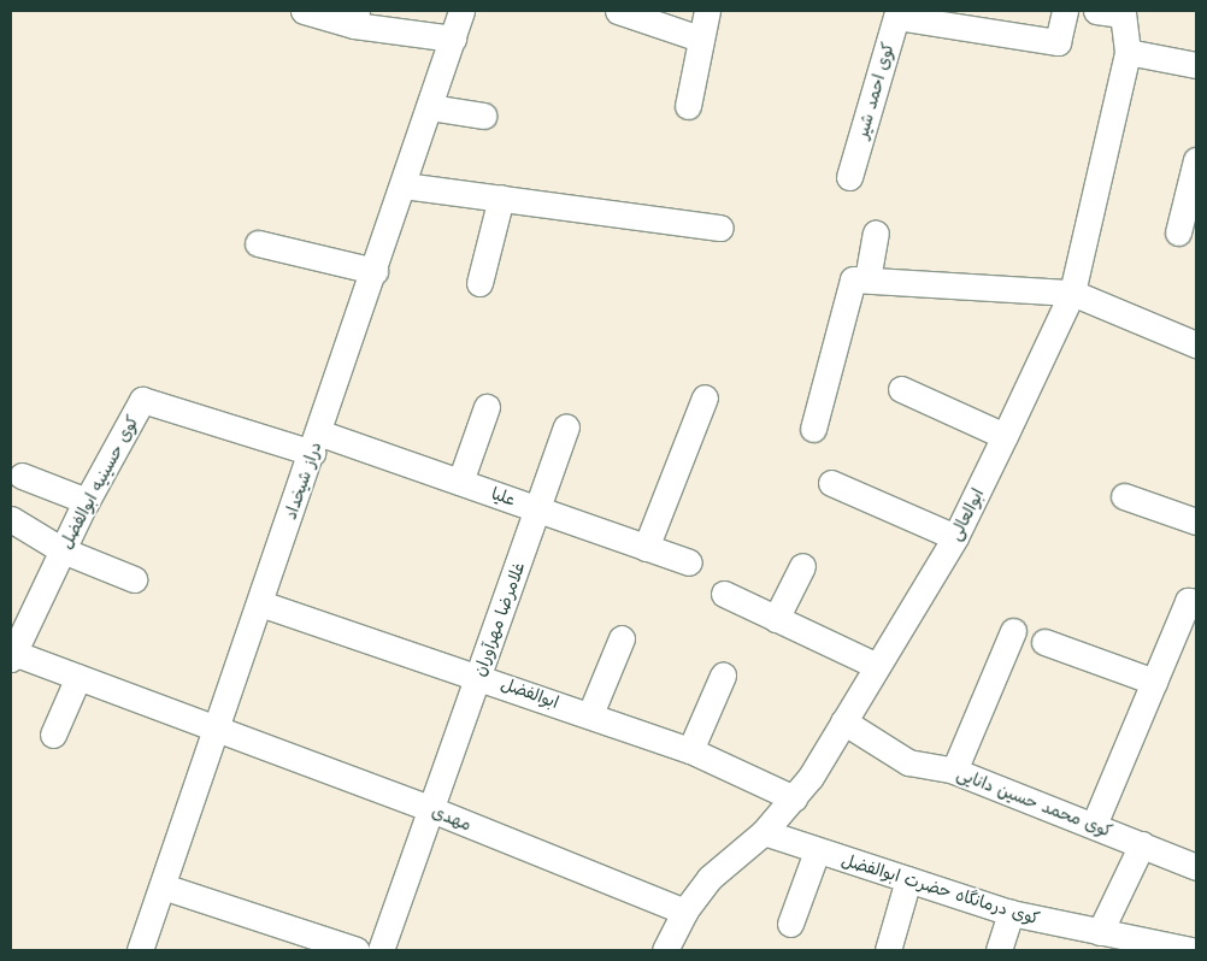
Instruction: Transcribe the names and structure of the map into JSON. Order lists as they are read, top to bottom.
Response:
{
  "streets": {
    "street": [
      "کوی احمد شیر",
      "دراز شیخداد",
      "کوی حسینیه ابوالفضل",
      "علیا",
      "ابوالعالی",
      "غلامرضا مهرآوران",
      "ابوالفضل",
      "کوی محمد حسین دانایی",
      "مهدی",
      "کوی درمانگاه حضرت ابوالفضل"
    ]
  },
  "crossings": [
    ["دراز شیخداد", "کوی حسینیه ابوالفضل"],
    ["دراز شیخداد", "علیا"],
    ["دراز شیخداد", "ابوالفضل"],
    ["دراز شیخداد", "مهدی"],
    ["کوی حسینیه ابوالفضل", "علیا"],
    ["کوی حسینیه ابوالفضل", "مهدی"],
    ["علیا", "غلامرضا مهرآوران"],
    ["ابوالعالی", "ابوالفضل"],
    ["ابوالعالی", "کوی محمد حسین دانایی"],
    ["ابوالعالی", "مهدی"],
    ["ابوالعالی", "کوی درمانگاه حضرت ابوالفضل"],
    ["غلامرضا مهرآوران", "ابوالفضل"],
    ["غلامرضا مهرآوران", "مهدی"]
  ]
}
